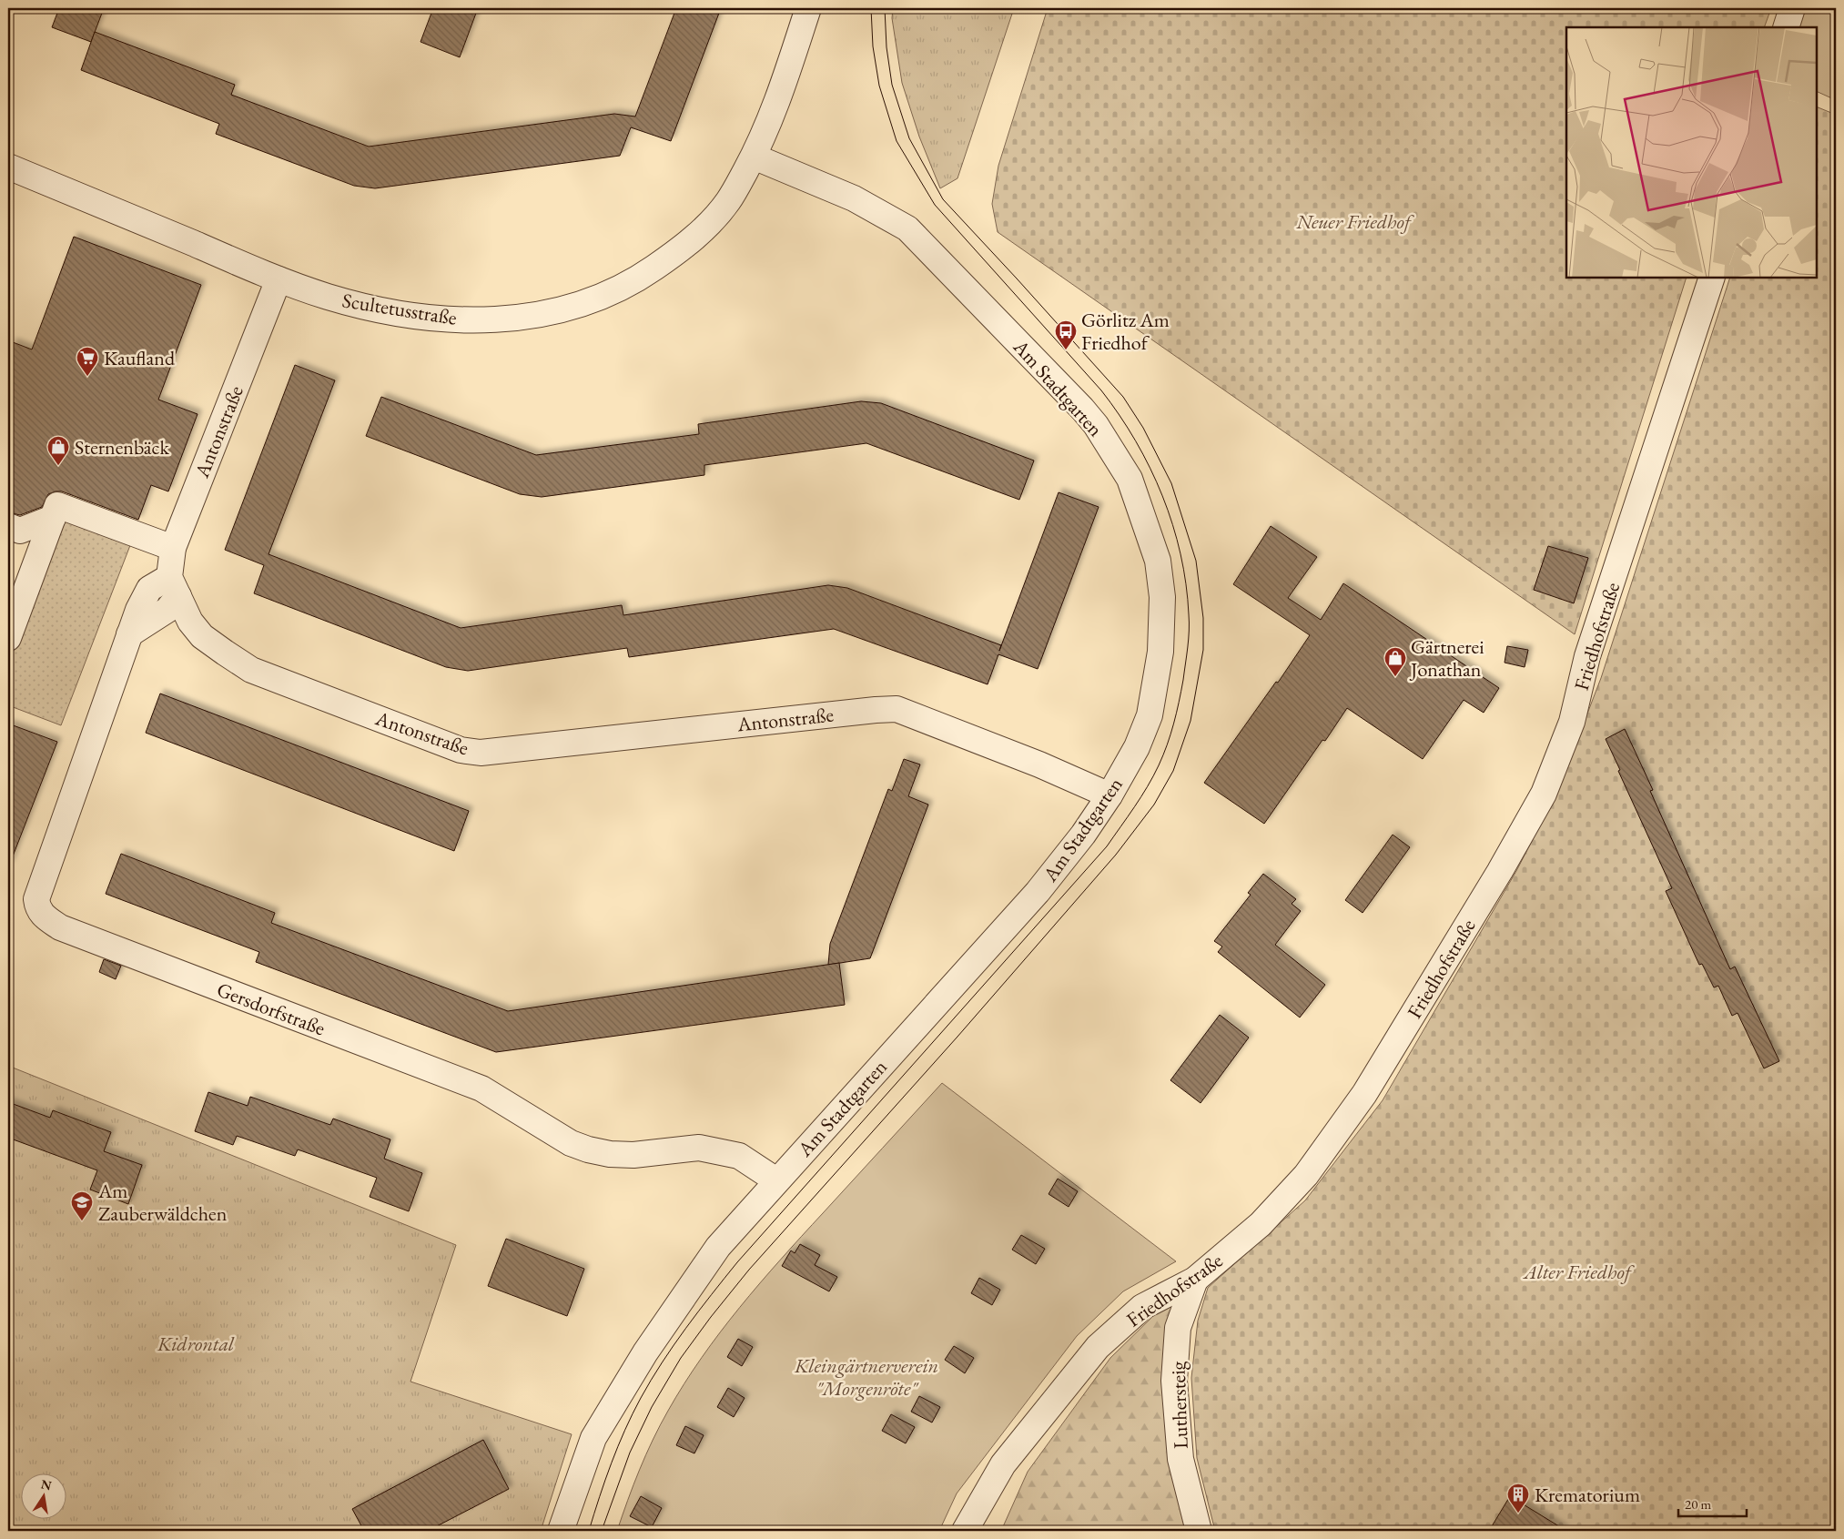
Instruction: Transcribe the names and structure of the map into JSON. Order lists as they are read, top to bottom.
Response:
{
  "streets": {
    "street": [
      "Scultetusstraße",
      "Am Stadtgarten",
      "Antonstraße",
      "Friedhofstraße",
      "Gersdorfstraße",
      "Luthersteig"
    ]
  },
  "crossings": [
    ["Scultetusstraße", "Am Stadtgarten"],
    ["Scultetusstraße", "Antonstraße"],
    ["Am Stadtgarten", "Antonstraße"],
    ["Am Stadtgarten", "Gersdorfstraße"],
    ["Antonstraße", "Gersdorfstraße"],
    ["Friedhofstraße", "Luthersteig"]
  ],
  "parks": [
    "Neuer Friedhof",
    "Alter Friedhof",
    "Kidrontal",
    "Kleingärtnerverein \"Morgenröte\""
  ],
  "places": {
    "bus stop": ["Görlitz Am Friedhof"],
    "supermarket": ["Kaufland"],
    "shop": ["Sternenbäck", "Gärtnerei Jonathan"],
    "school or university": ["Am Zauberwäldchen"],
    "building": ["Krematorium"]
  },
  "scale_bar": "20 m",
  "north": "top"
}
